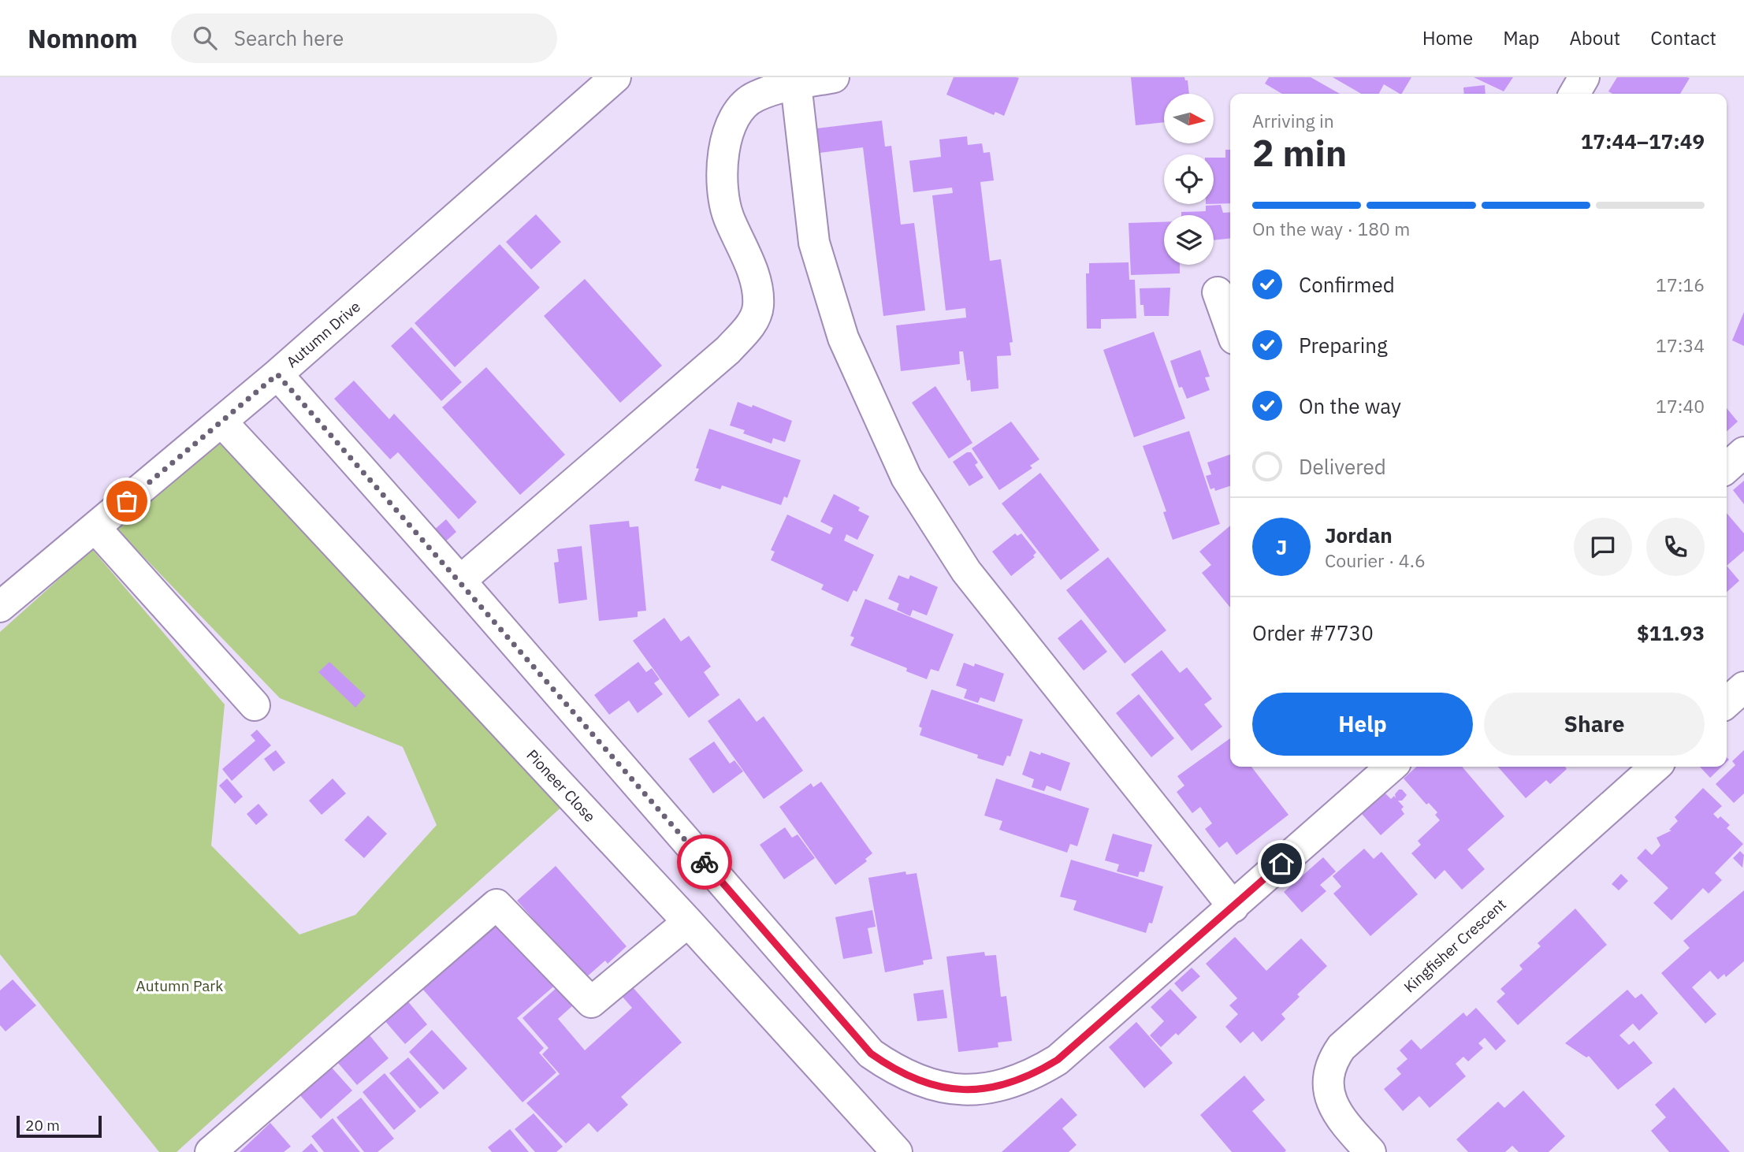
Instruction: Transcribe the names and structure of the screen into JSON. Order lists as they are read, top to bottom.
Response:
{
  "streets": {
    "street": ["Autumn Drive", "Pioneer Close", "Kingfisher Crescent"]
  },
  "crossings": [
    ["Autumn Drive", "Pioneer Close"]
  ],
  "parks": ["Autumn Park"],
  "scale_bar": "20 m",
  "north": "right",
  "page": {
    "header": "Nomnom",
    "search": "Search here",
    "nav": [
      "Home",
      "Map",
      "About",
      "Contact"
    ],
    "heading": ["2 min", "Arriving in", "17:44–17:49"],
    "panel": [
      "Jordan",
      "Courier · 4.6",
      "Order #7730",
      "$11.93"
    ],
    "bar": "On the way · 180 m",
    "list": [
      ["Confirmed", "17:16"],
      ["Preparing", "17:34"],
      ["On the way", "17:40"],
      "Delivered"
    ],
    "round": "J",
    "buttons": ["Help", "Share"],
    "scale": "20 m"
  }
}
